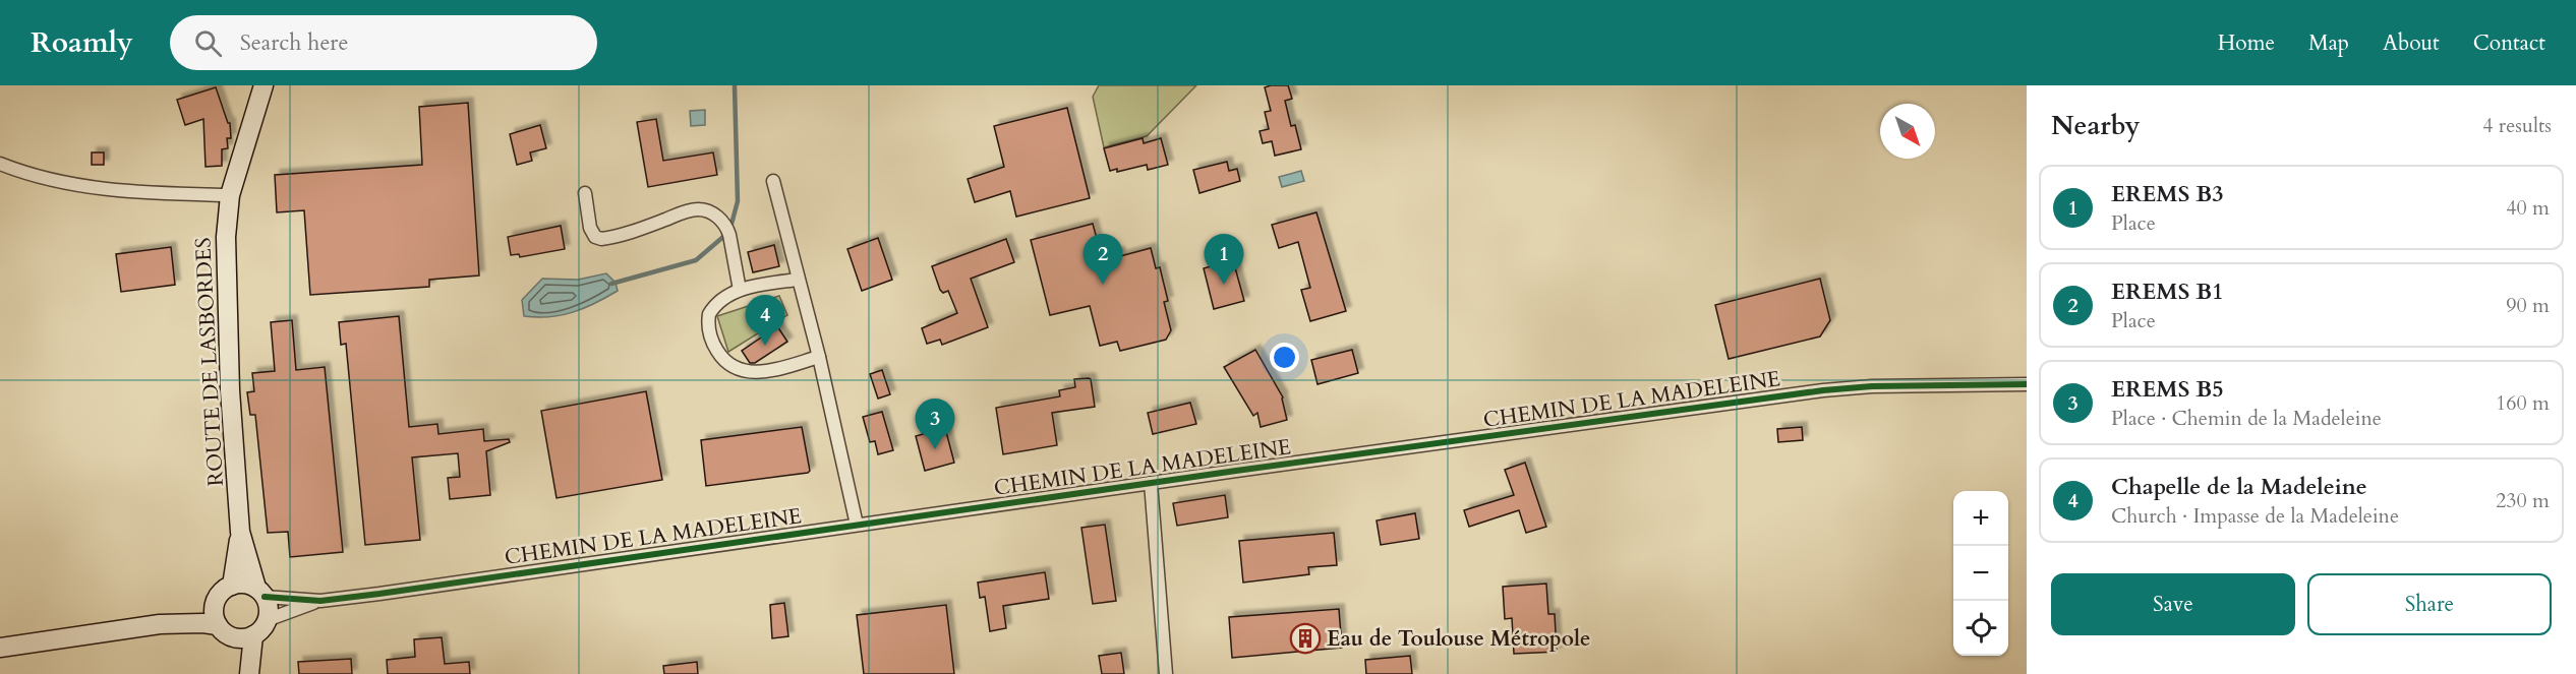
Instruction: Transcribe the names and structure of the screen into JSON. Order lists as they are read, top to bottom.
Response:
{
  "streets": {
    "street": ["ROUTE DE LASBORDES", "CHEMIN DE LA MADELEINE"]
  },
  "crossings": [
    ["ROUTE DE LASBORDES", "CHEMIN DE LA MADELEINE"]
  ],
  "places": {
    "building": ["Eau de Toulouse Métropole"]
  },
  "north": "bottom right",
  "page": {
    "header": "Roamly",
    "search": "Search here",
    "nav": [
      "Home",
      "Map",
      "About",
      "Contact"
    ],
    "heading": ["Nearby", "4 results"],
    "list": [
      {
        "mark": "1",
        "name": "EREMS B3",
        "note": "Place",
        "value": "40 m"
      },
      {
        "mark": "2",
        "name": "EREMS B1",
        "note": "Place",
        "value": "90 m"
      },
      {
        "mark": "3",
        "name": "EREMS B5",
        "note": "Place · Chemin de la Madeleine",
        "value": "160 m"
      },
      {
        "mark": "4",
        "name": "Chapelle de la Madeleine",
        "note": "Church · Impasse de la Madeleine",
        "value": "230 m"
      }
    ],
    "pins": [
      "1",
      "2",
      "4",
      "3"
    ],
    "map_buttons": ["+", "−"],
    "buttons": ["Save", "Share"]
  }
}
